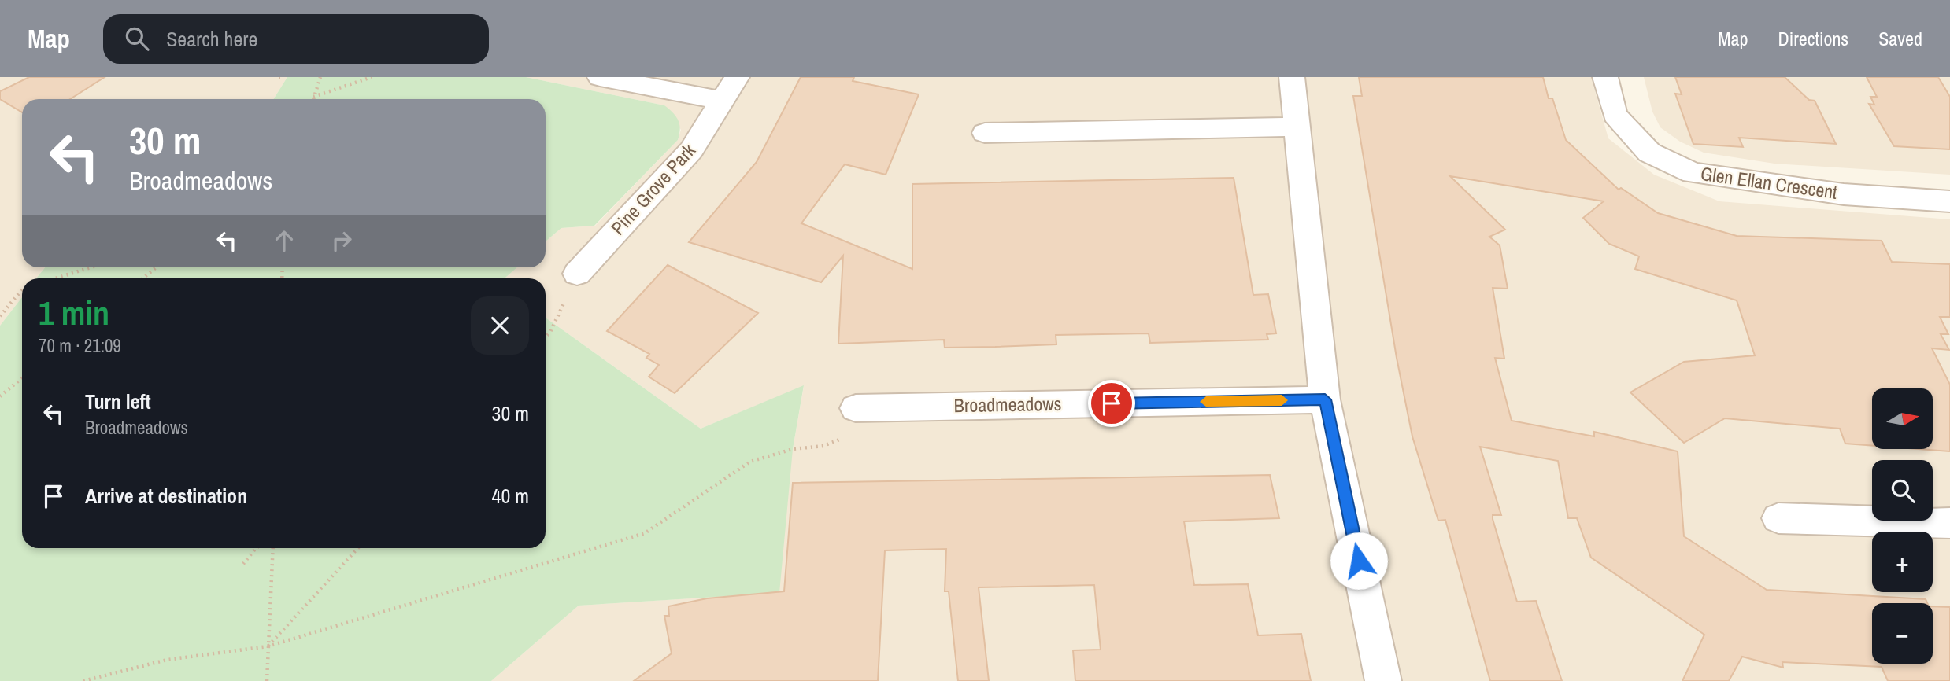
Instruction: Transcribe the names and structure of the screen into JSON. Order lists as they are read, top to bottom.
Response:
{
  "streets": {
    "street": ["Glen Ellan Crescent", "Pine Grove Park", "Broadmeadows"]
  },
  "north": "right",
  "page": {
    "header": "Map",
    "search": "Search here",
    "nav": ["Map", "Directions", "Saved"],
    "turn": ["30 m", "Broadmeadows"],
    "heading": ["1 min", "70 m · 21:09"],
    "list": [
      {
        "name": "Turn left",
        "note": "Broadmeadows",
        "value": "30 m"
      },
      {
        "name": "Arrive at destination",
        "value": "40 m"
      }
    ],
    "map_buttons": ["+", "−"]
  }
}
